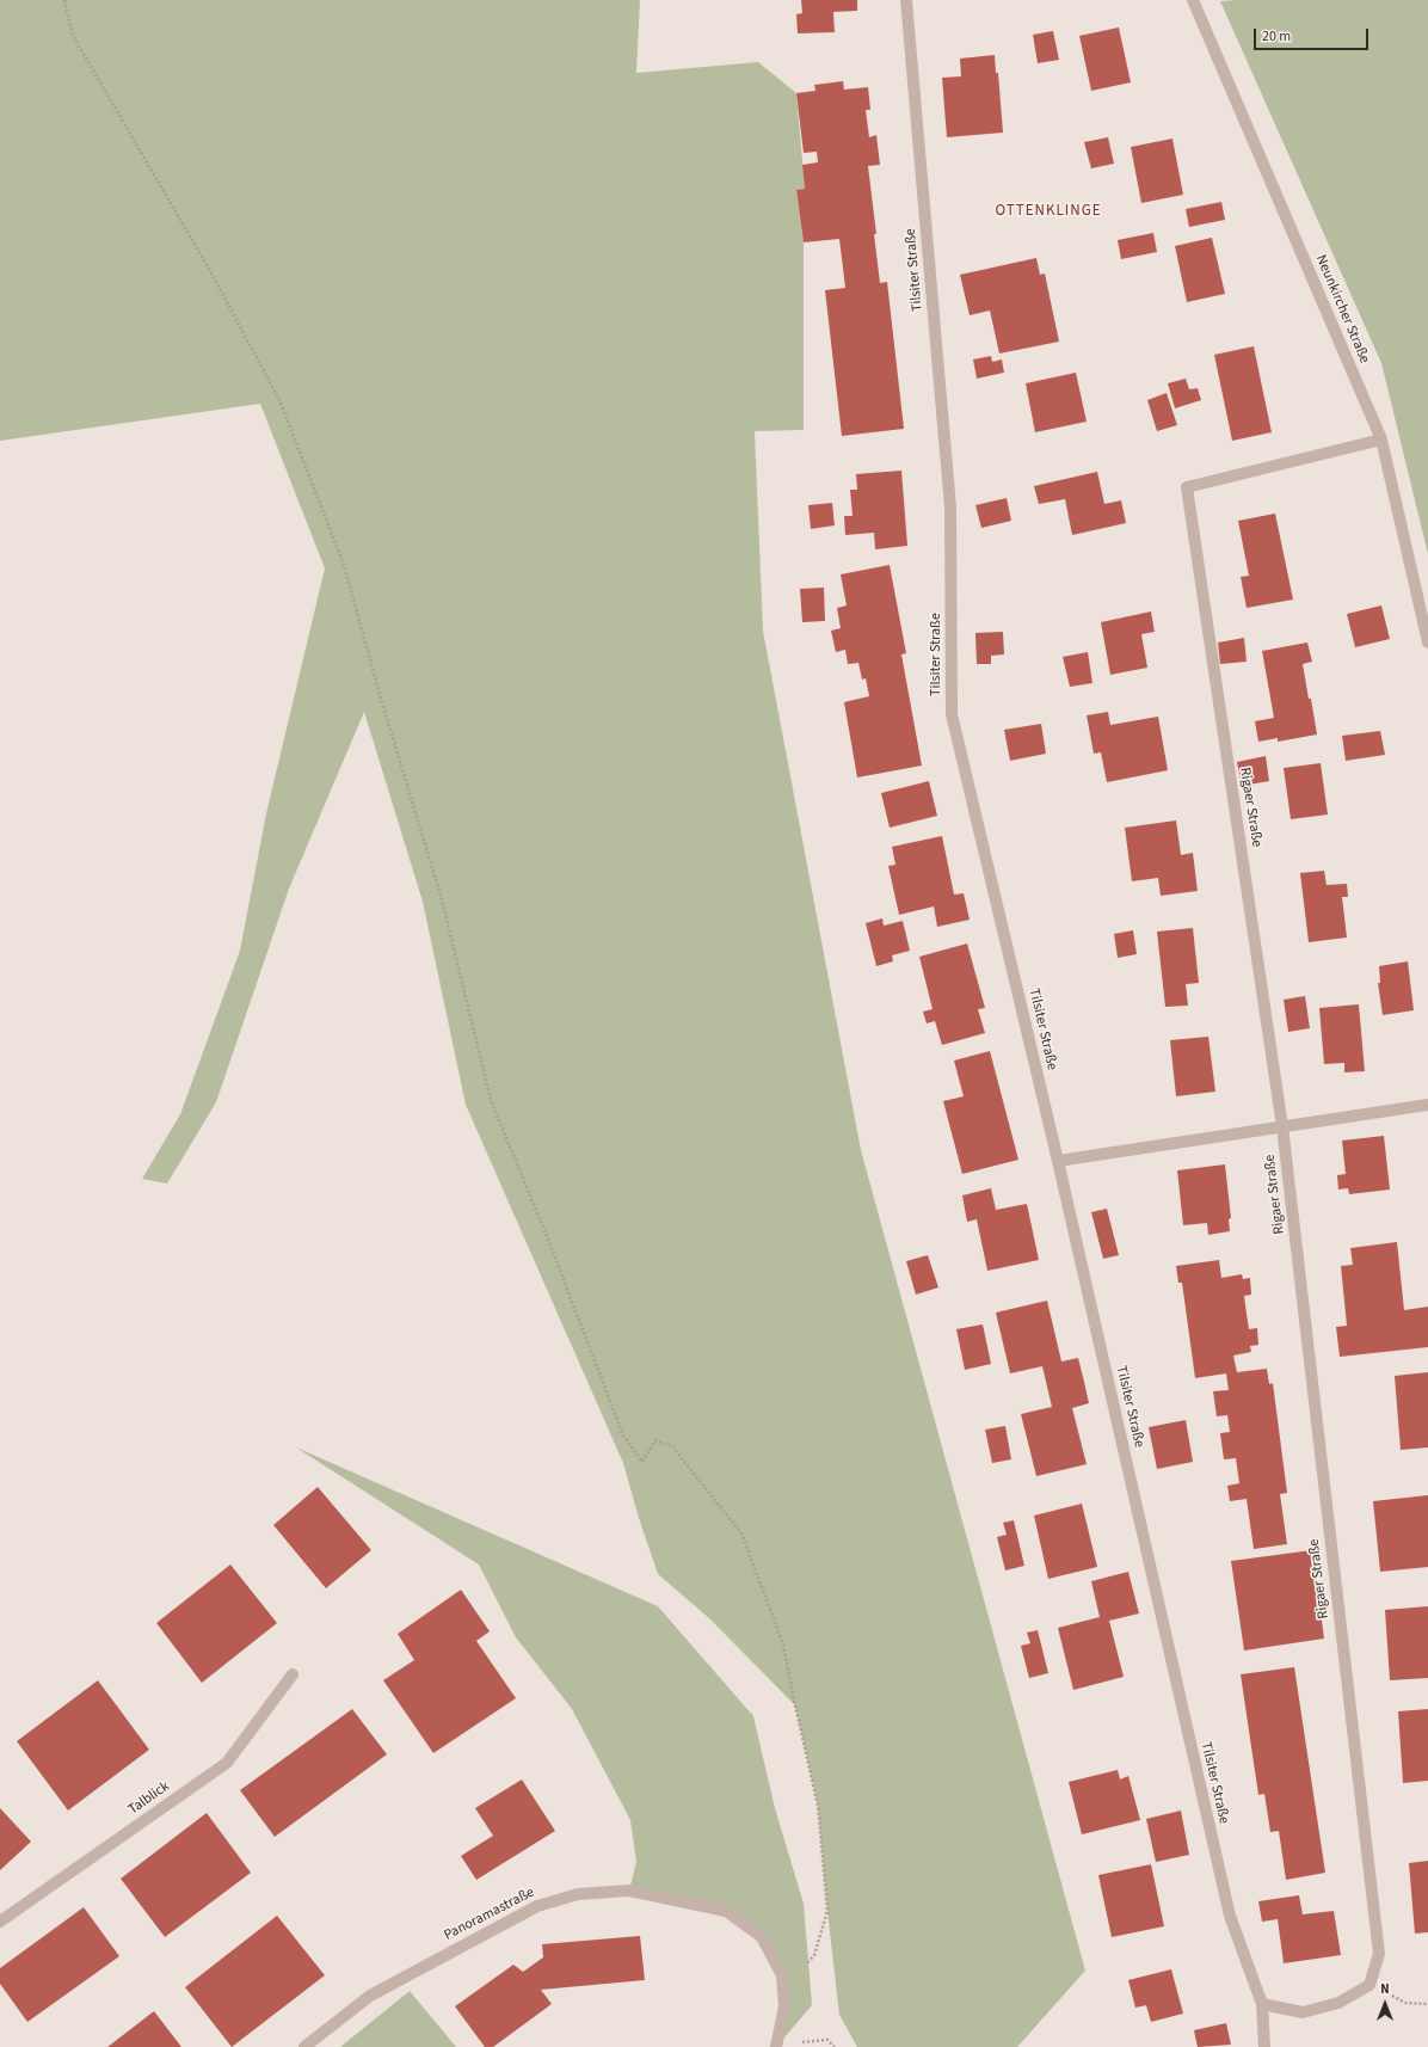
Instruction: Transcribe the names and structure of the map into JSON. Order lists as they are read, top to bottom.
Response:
{
  "streets": {
    "street": [
      "Tilsiter Straße",
      "Neunkircher Straße",
      "Rigaer Straße",
      "Talblick",
      "Panoramastraße"
    ]
  },
  "crossings": [
    ["Neunkircher Straße", "Rigaer Straße"]
  ],
  "districts": ["OTTENKLINGE"],
  "scale_bar": "20 m",
  "north": "top"
}
